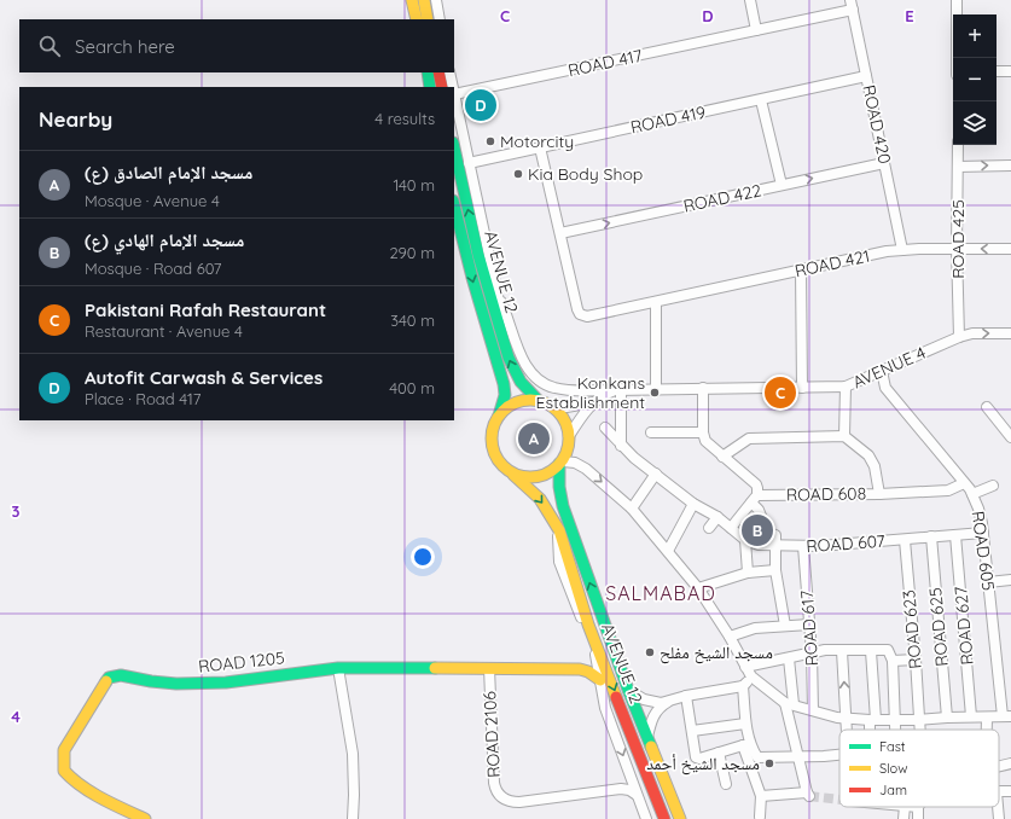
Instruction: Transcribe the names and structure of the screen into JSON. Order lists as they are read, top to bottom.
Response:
{
  "streets": {
    "street": [
      "ROAD 417",
      "ROAD 419",
      "ROAD 420",
      "ROAD 422",
      "ROAD 425",
      "ROAD 421",
      "AVENUE 12",
      "AVENUE 4",
      "ROAD 608",
      "ROAD 607",
      "ROAD 605",
      "ROAD 627",
      "ROAD 625",
      "ROAD 617",
      "ROAD 623",
      "ROAD 1205",
      "ROAD 2106"
    ]
  },
  "crossings": [
    ["ROAD 417", "ROAD 420"],
    ["ROAD 419", "ROAD 420"],
    ["ROAD 420", "ROAD 422"],
    ["ROAD 420", "ROAD 421"],
    ["ROAD 422", "ROAD 421"],
    ["ROAD 425", "ROAD 421"],
    ["ROAD 425", "AVENUE 4"],
    ["AVENUE 12", "AVENUE 4"],
    ["AVENUE 4", "ROAD 605"],
    ["ROAD 608", "ROAD 605"],
    ["ROAD 607", "ROAD 605"],
    ["ROAD 607", "ROAD 627"],
    ["ROAD 607", "ROAD 625"],
    ["ROAD 607", "ROAD 617"],
    ["ROAD 607", "ROAD 623"],
    ["ROAD 1205", "ROAD 2106"]
  ],
  "one_way": ["ROAD 422"],
  "districts": ["SALMABAD"],
  "places": [
    "Motorcity",
    "Kia Body Shop",
    "Konkans Establishment",
    "مسجد الشيخ مفلح",
    "مسجد الشيخ أحمد"
  ],
  "legend": ["Fast", "Slow", "Jam"],
  "page": {
    "map_buttons": ["+", "−"],
    "search": "Search here",
    "pins": [
      "D",
      "C",
      "A",
      "B"
    ],
    "heading": ["Nearby", "4 results"],
    "list": [
      {
        "mark": "A",
        "name": "مسجد الإمام الصادق (ع)",
        "note": "Mosque · Avenue 4",
        "value": "140 m"
      },
      {
        "mark": "B",
        "name": "مسجد الإمام الهادي (ع)",
        "note": "Mosque · Road 607",
        "value": "290 m"
      },
      {
        "mark": "C",
        "name": "Pakistani Rafah Restaurant",
        "note": "Restaurant · Avenue 4",
        "value": "340 m"
      },
      {
        "mark": "D",
        "name": "Autofit Carwash & Services",
        "note": "Place · Road 417",
        "value": "400 m"
      }
    ]
  },
  "grid": {
    "columns": ["C", "D", "E"],
    "rows": ["3", "4"]
  }
}
